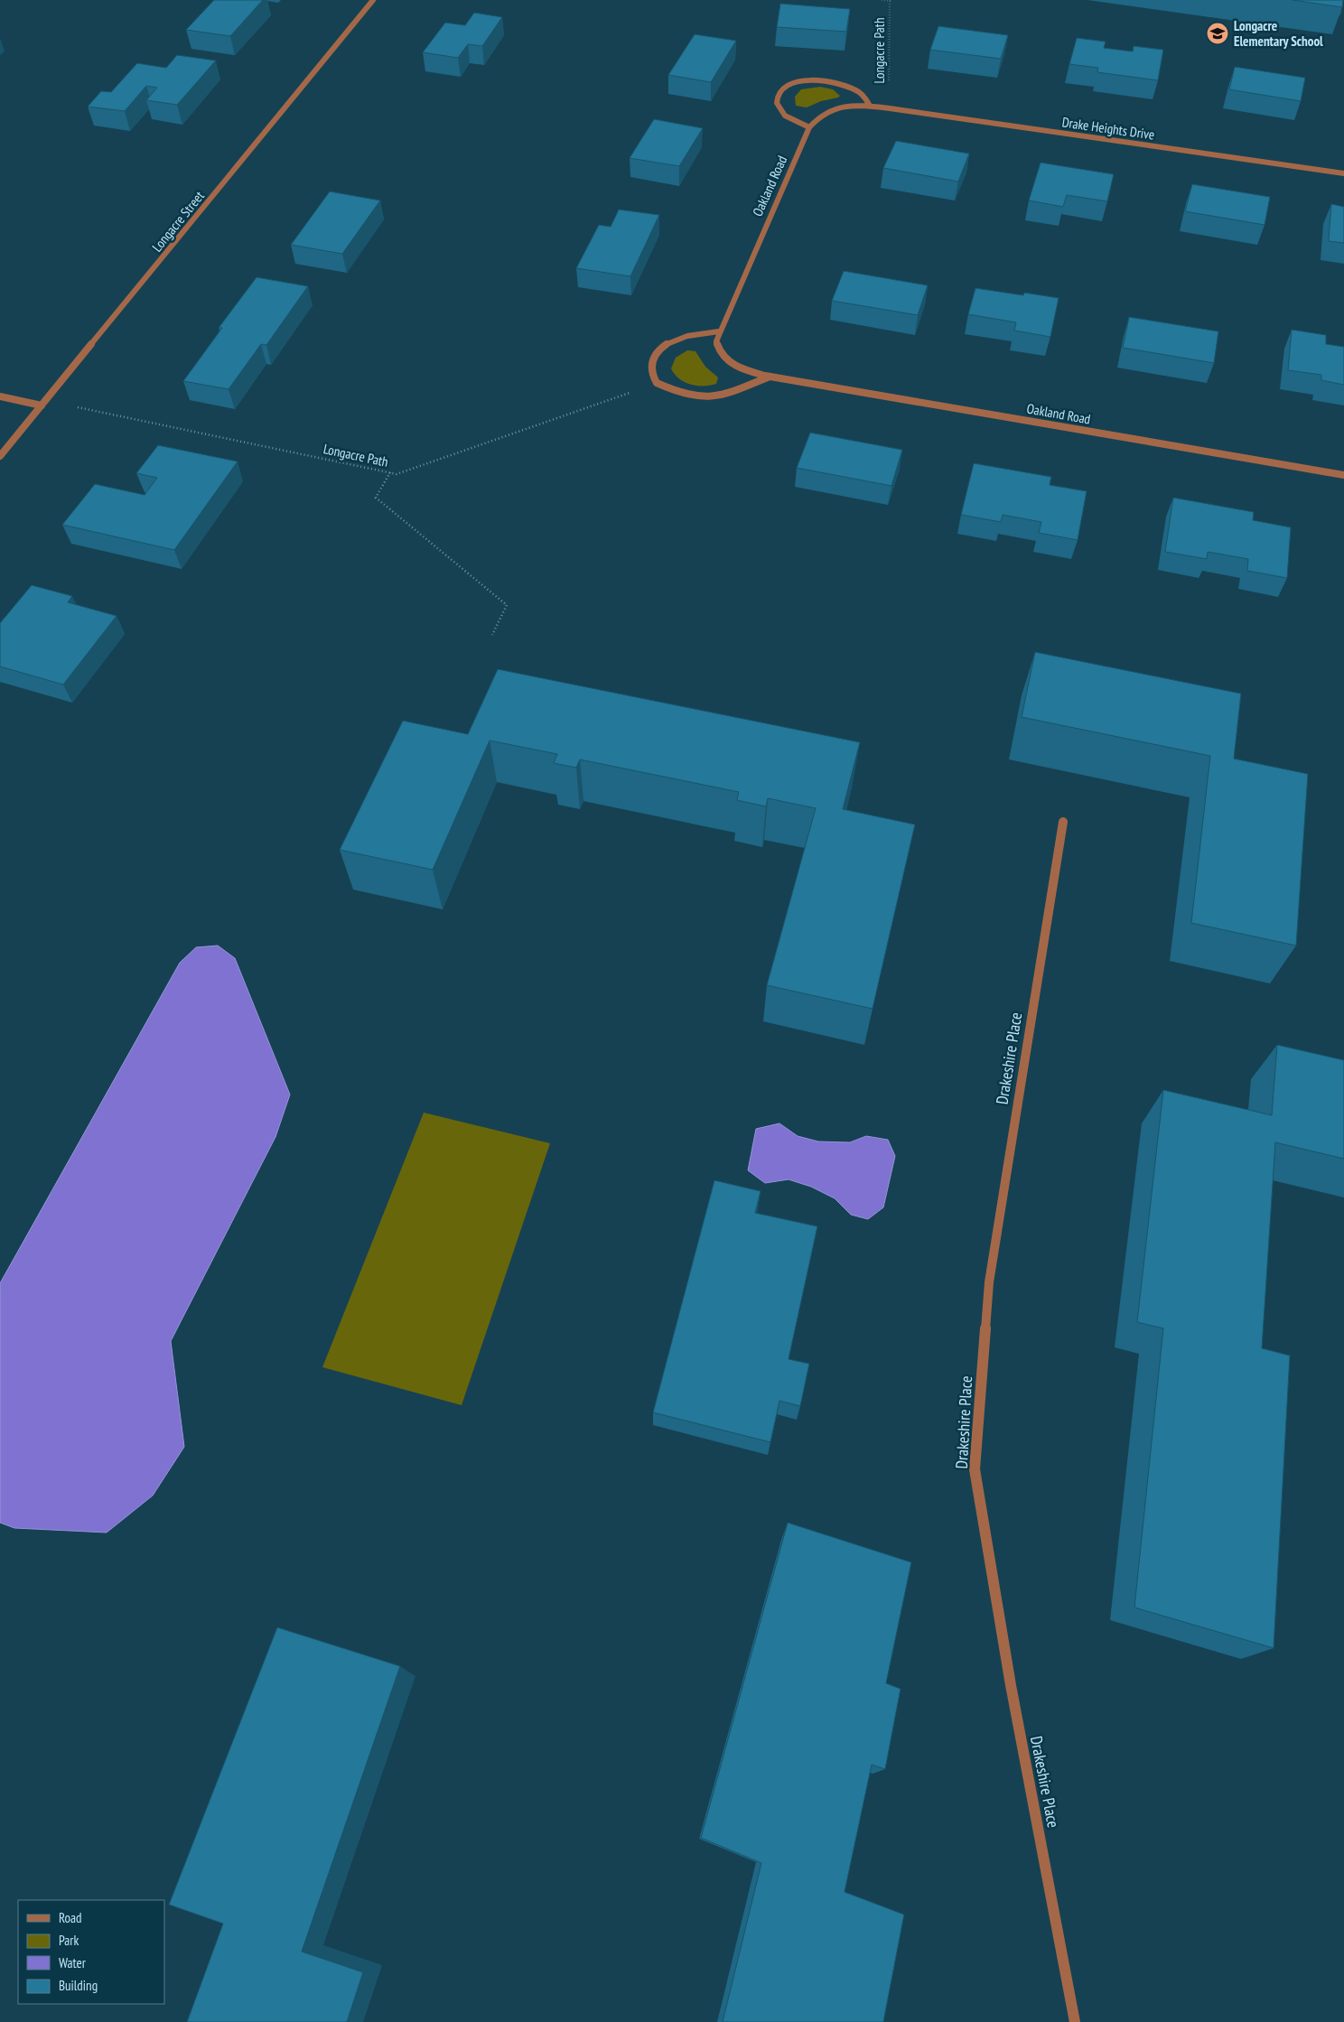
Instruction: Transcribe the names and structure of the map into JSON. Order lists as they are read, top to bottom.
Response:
{
  "streets": {
    "street": [
      "Drake Heights Drive",
      "Oakland Road",
      "Longacre Street",
      "Drakeshire Place"
    ],
    "path": ["Longacre Path"]
  },
  "crossings": [
    ["Longacre Path", "Drake Heights Drive"],
    ["Longacre Path", "Longacre Street"],
    ["Drake Heights Drive", "Oakland Road"]
  ],
  "places": {
    "school or university": ["Longacre Elementary School"]
  },
  "legend": [
    "Road",
    "Park",
    "Water",
    "Building"
  ]
}
